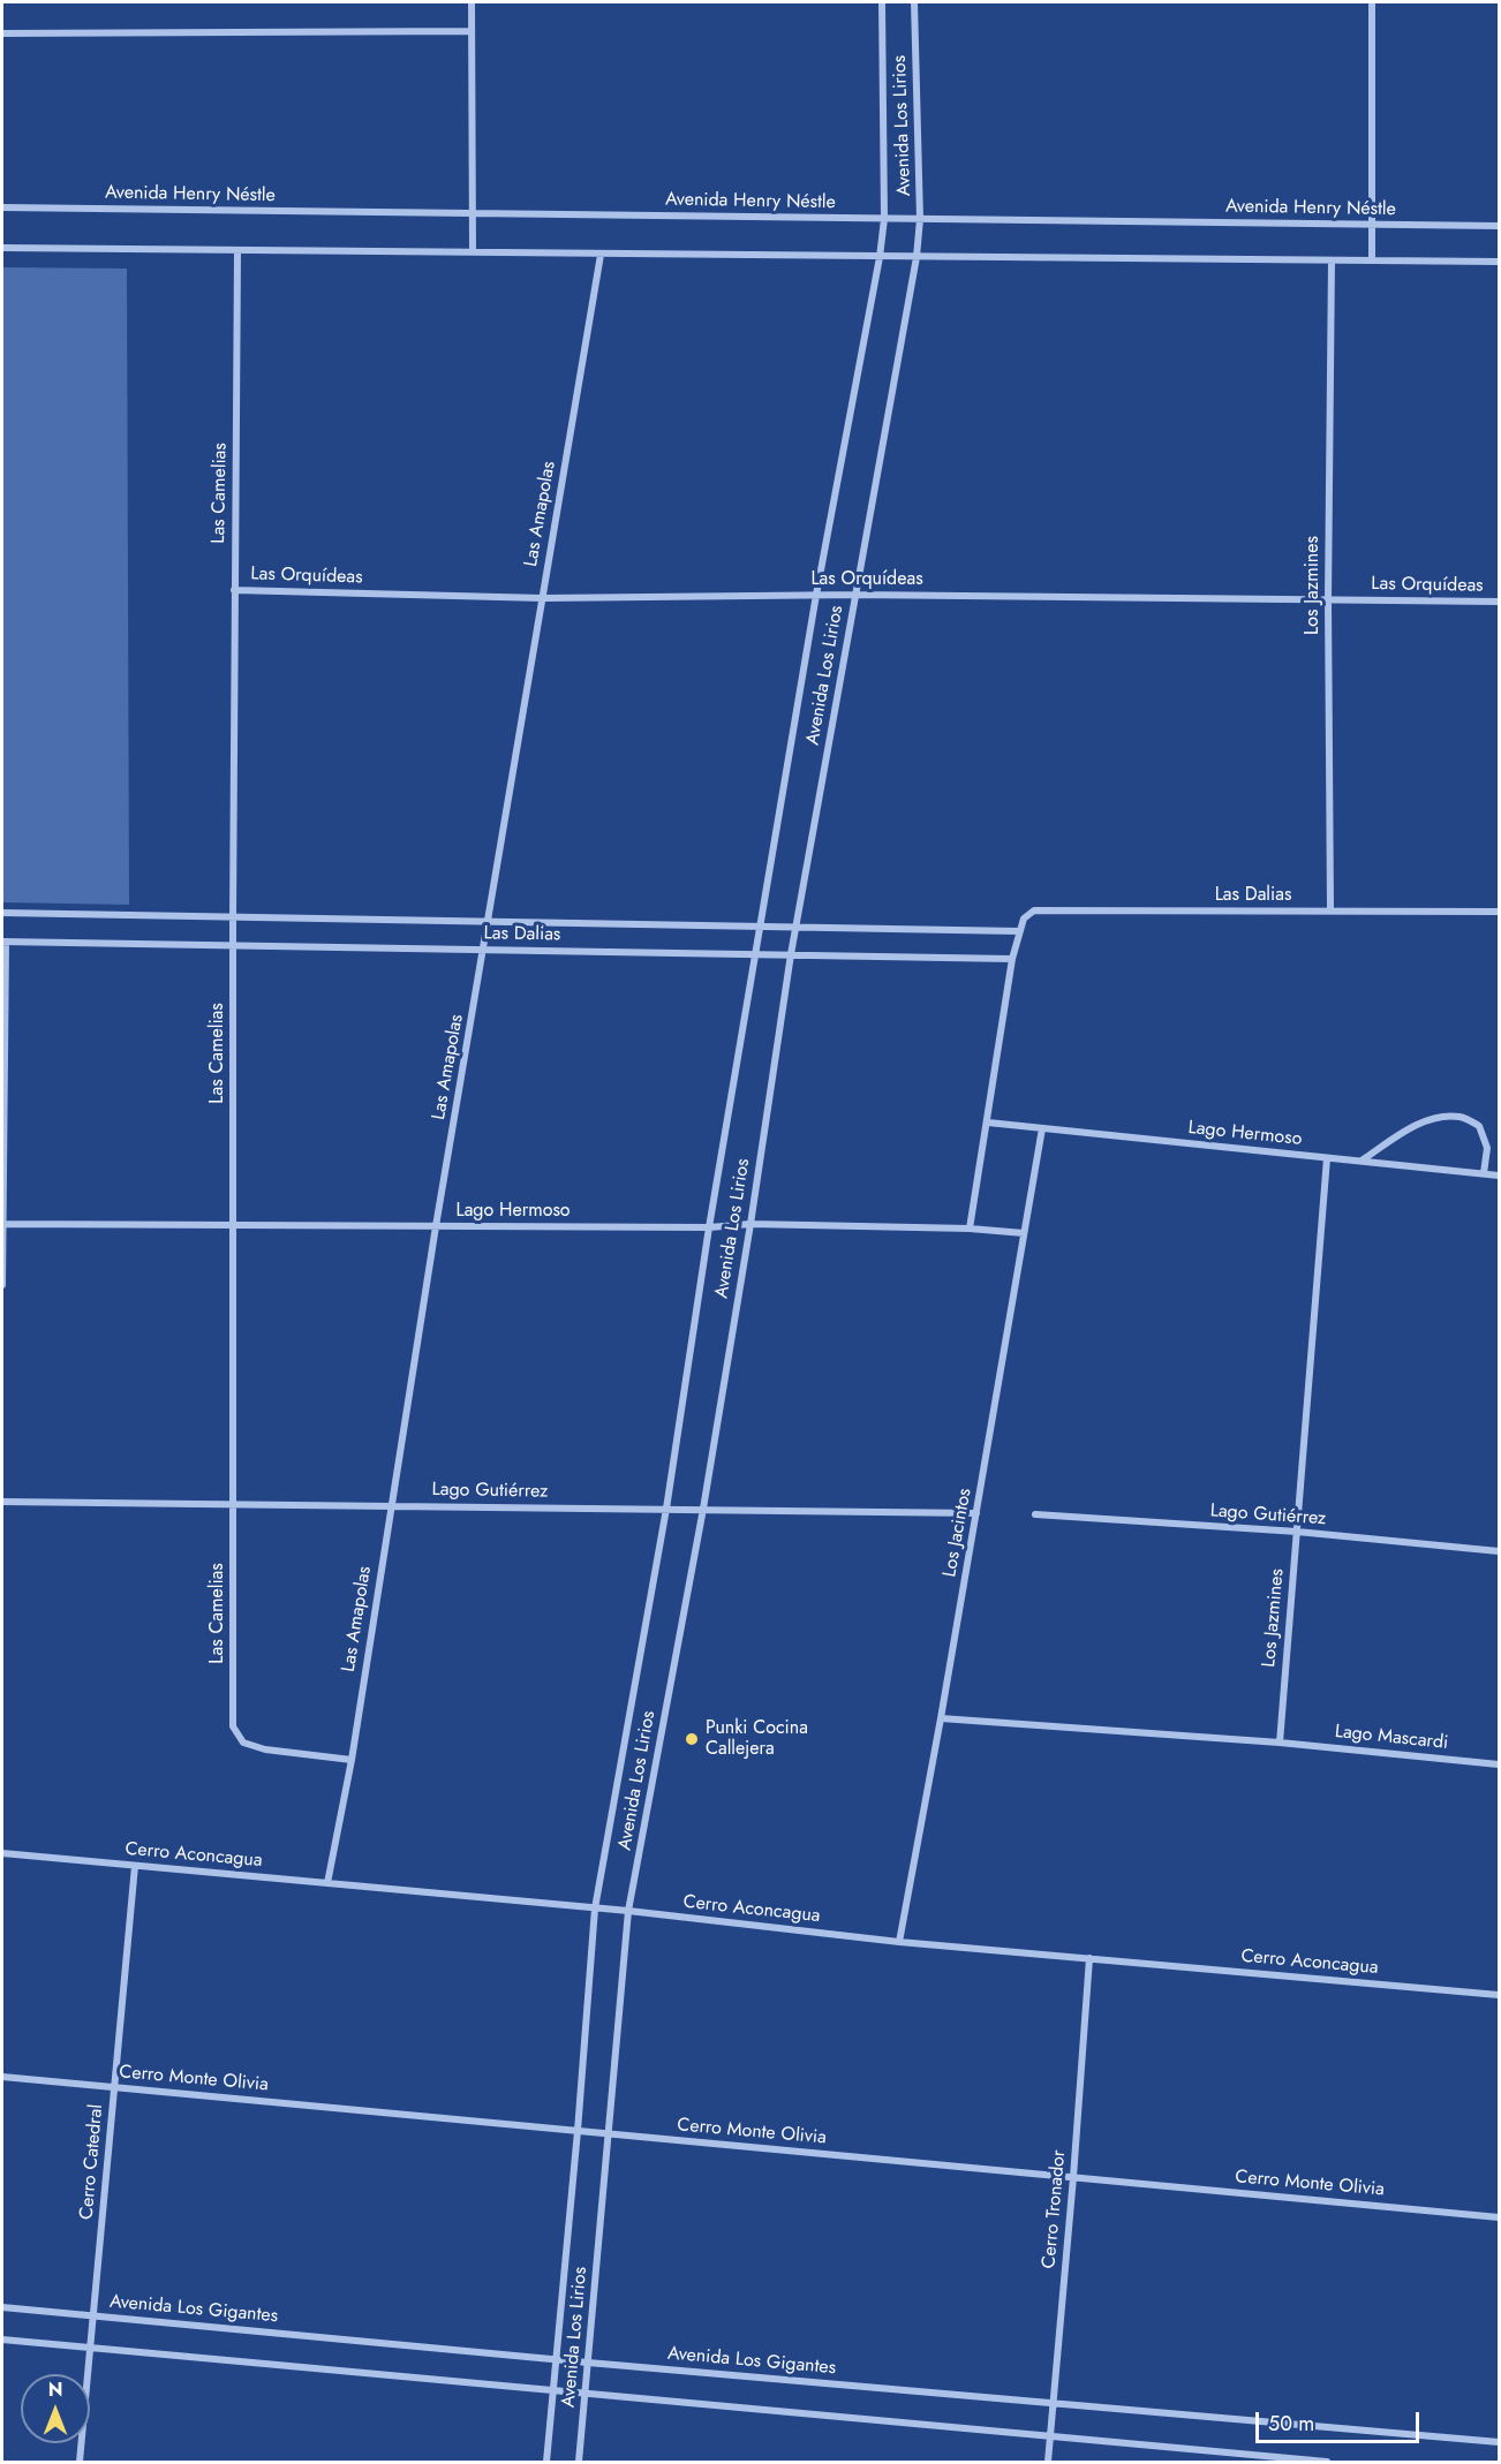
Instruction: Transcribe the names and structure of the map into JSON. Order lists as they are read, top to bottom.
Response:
{
  "streets": {
    "street": [
      "Avenida Los Lirios",
      "Avenida Henry Néstle",
      "Las Camelias",
      "Las Amapolas",
      "Las Orquídeas",
      "Los Jazmines",
      "Las Dalias",
      "Lago Hermoso",
      "Lago Gutiérrez",
      "Los Jacintos",
      "Lago Mascardi",
      "Cerro Aconcagua",
      "Cerro Monte Olivia",
      "Cerro Catedral",
      "Cerro Tronador",
      "Avenida Los Gigantes"
    ]
  },
  "crossings": [
    ["Avenida Los Lirios", "Avenida Henry Néstle"],
    ["Avenida Los Lirios", "Las Orquídeas"],
    ["Avenida Los Lirios", "Las Dalias"],
    ["Avenida Los Lirios", "Lago Hermoso"],
    ["Avenida Los Lirios", "Lago Gutiérrez"],
    ["Avenida Los Lirios", "Cerro Aconcagua"],
    ["Avenida Los Lirios", "Cerro Monte Olivia"],
    ["Avenida Los Lirios", "Avenida Los Gigantes"],
    ["Las Camelias", "Las Amapolas"],
    ["Las Camelias", "Las Orquídeas"],
    ["Las Camelias", "Las Dalias"],
    ["Las Camelias", "Lago Hermoso"],
    ["Las Camelias", "Lago Gutiérrez"],
    ["Las Amapolas", "Las Orquídeas"],
    ["Las Amapolas", "Las Dalias"],
    ["Las Amapolas", "Lago Hermoso"],
    ["Las Amapolas", "Lago Gutiérrez"],
    ["Las Amapolas", "Cerro Aconcagua"],
    ["Las Orquídeas", "Los Jazmines"],
    ["Los Jazmines", "Las Dalias"],
    ["Los Jazmines", "Lago Hermoso"],
    ["Los Jazmines", "Lago Gutiérrez"],
    ["Los Jazmines", "Lago Mascardi"],
    ["Lago Hermoso", "Los Jacintos"],
    ["Lago Gutiérrez", "Los Jacintos"],
    ["Los Jacintos", "Cerro Aconcagua"],
    ["Cerro Aconcagua", "Cerro Catedral"],
    ["Cerro Aconcagua", "Cerro Tronador"],
    ["Cerro Monte Olivia", "Cerro Catedral"],
    ["Cerro Monte Olivia", "Cerro Tronador"],
    ["Cerro Catedral", "Avenida Los Gigantes"],
    ["Cerro Tronador", "Avenida Los Gigantes"]
  ],
  "places": ["Punki Cocina Callejera"],
  "scale_bar": "50 m",
  "north": "top"
}
